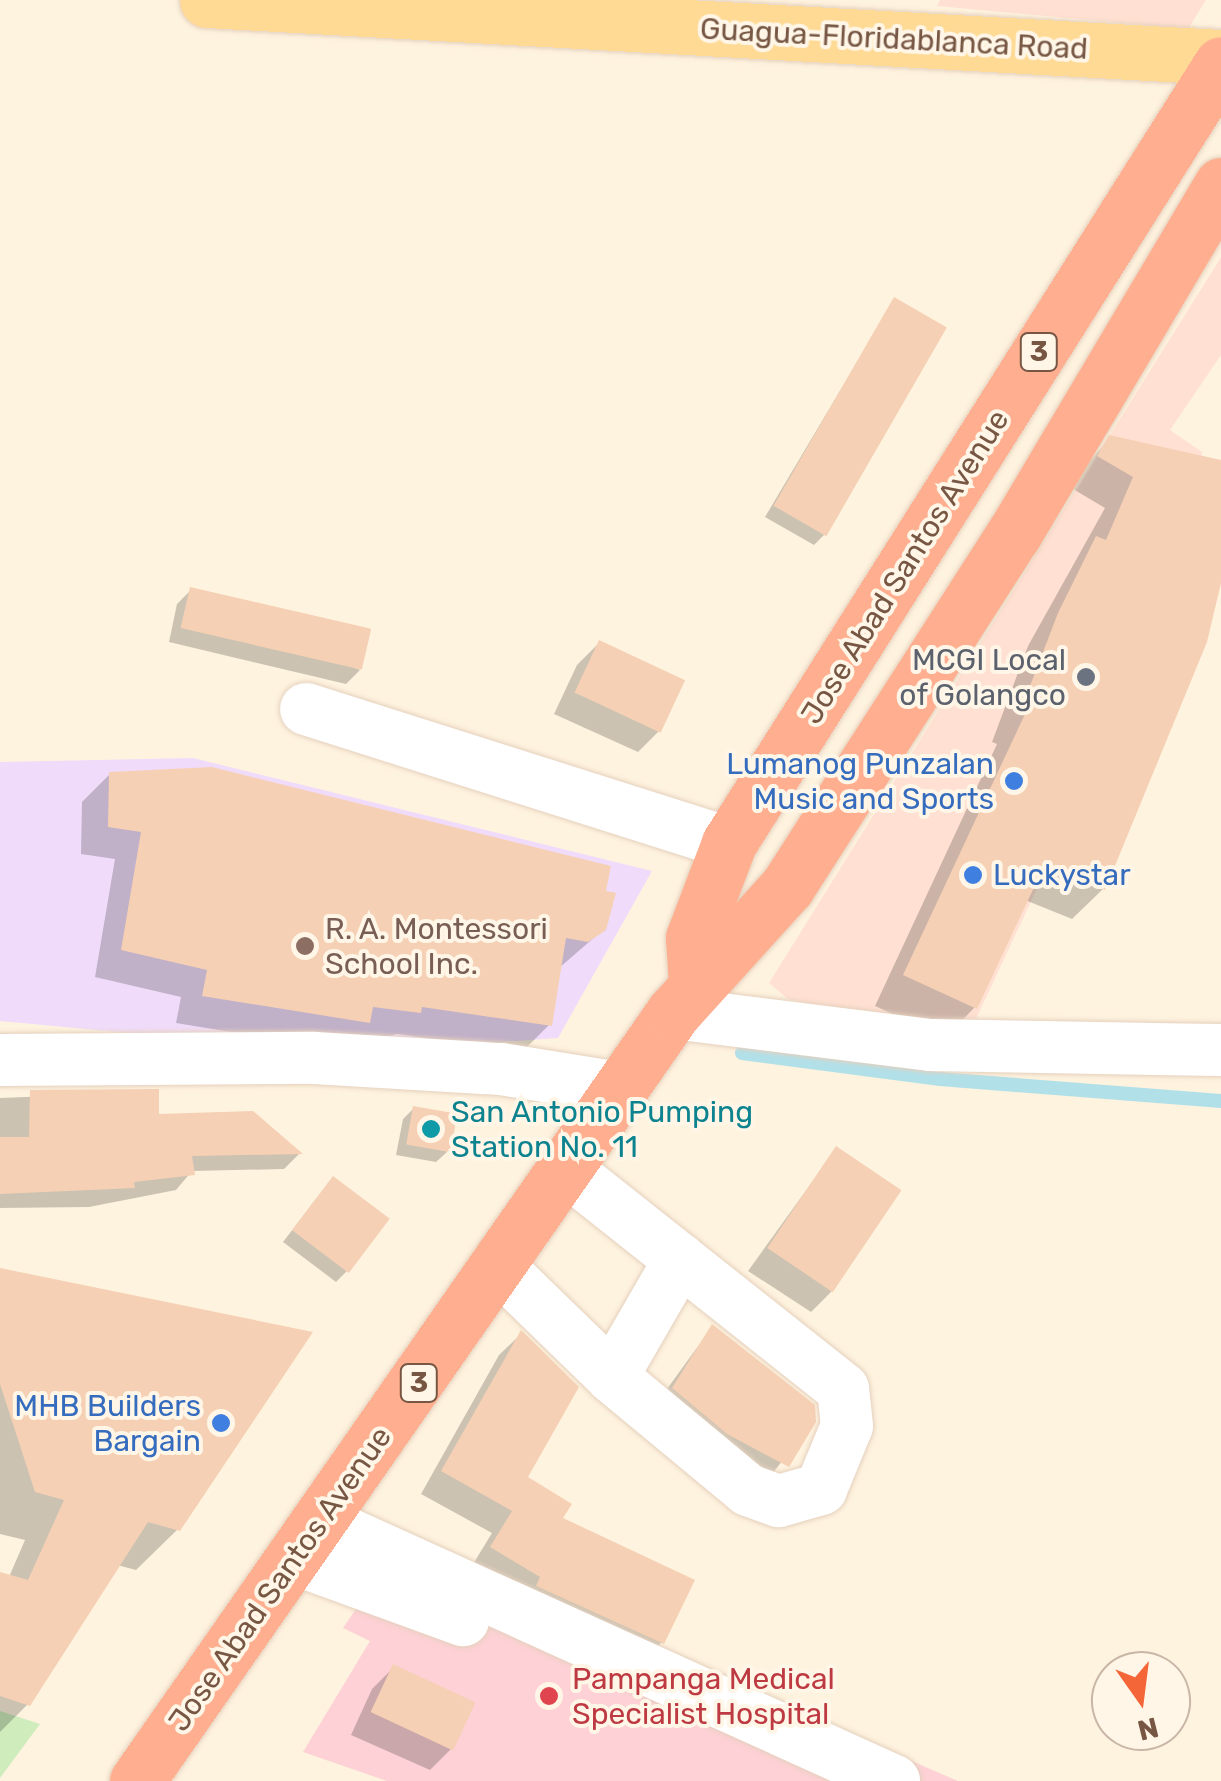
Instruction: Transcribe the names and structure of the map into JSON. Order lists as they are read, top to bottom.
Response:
{
  "streets": {
    "highway": ["3", "Jose Abad Santos Avenue"],
    "main road": ["Guagua-Floridablanca Road"]
  },
  "crossings": [
    ["Guagua-Floridablanca Road", "Jose Abad Santos Avenue"]
  ],
  "places": [
    "MCGI Local of Golangco",
    "Lumanog Punzalan Music and Sports",
    "Luckystar",
    "R. A. Montessori School Inc.",
    "San Antonio Pumping Station No. 11",
    "MHB Builders Bargain",
    "Pampanga Medical Specialist Hospital"
  ],
  "north": "bottom"
}
